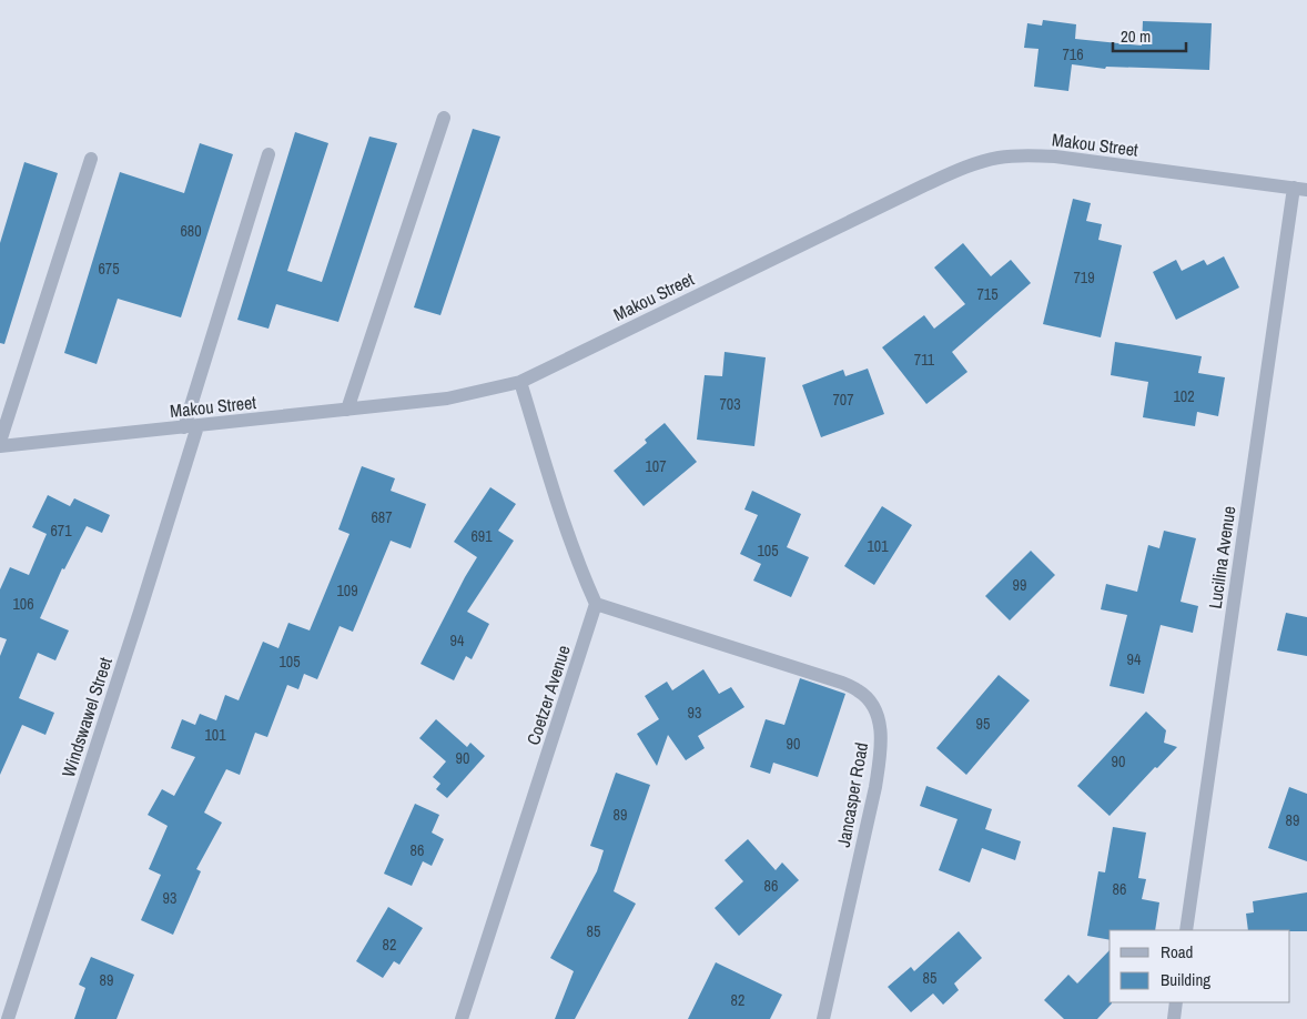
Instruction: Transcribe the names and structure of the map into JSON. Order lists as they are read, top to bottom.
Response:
{
  "streets": {
    "street": [
      "Makou Street",
      "Lucilina Avenue",
      "Coetzer Avenue",
      "Windswawel Street",
      "Jancasper Road"
    ]
  },
  "crossings": [
    ["Makou Street", "Lucilina Avenue"],
    ["Makou Street", "Windswawel Street"],
    ["Coetzer Avenue", "Jancasper Road"]
  ],
  "house_numbers": [
    "716",
    "680",
    "675",
    "719",
    "715",
    "711",
    "102",
    "707",
    "703",
    "107",
    "687",
    "671",
    "691",
    "101",
    "105",
    "99",
    "109",
    "106",
    "94",
    "94",
    "105",
    "93",
    "95",
    "101",
    "90",
    "90",
    "90",
    "89",
    "89",
    "86",
    "86",
    "86",
    "93",
    "85",
    "82",
    "85",
    "89",
    "82"
  ],
  "legend": ["Road", "Building"],
  "scale_bar": "20 m"
}
